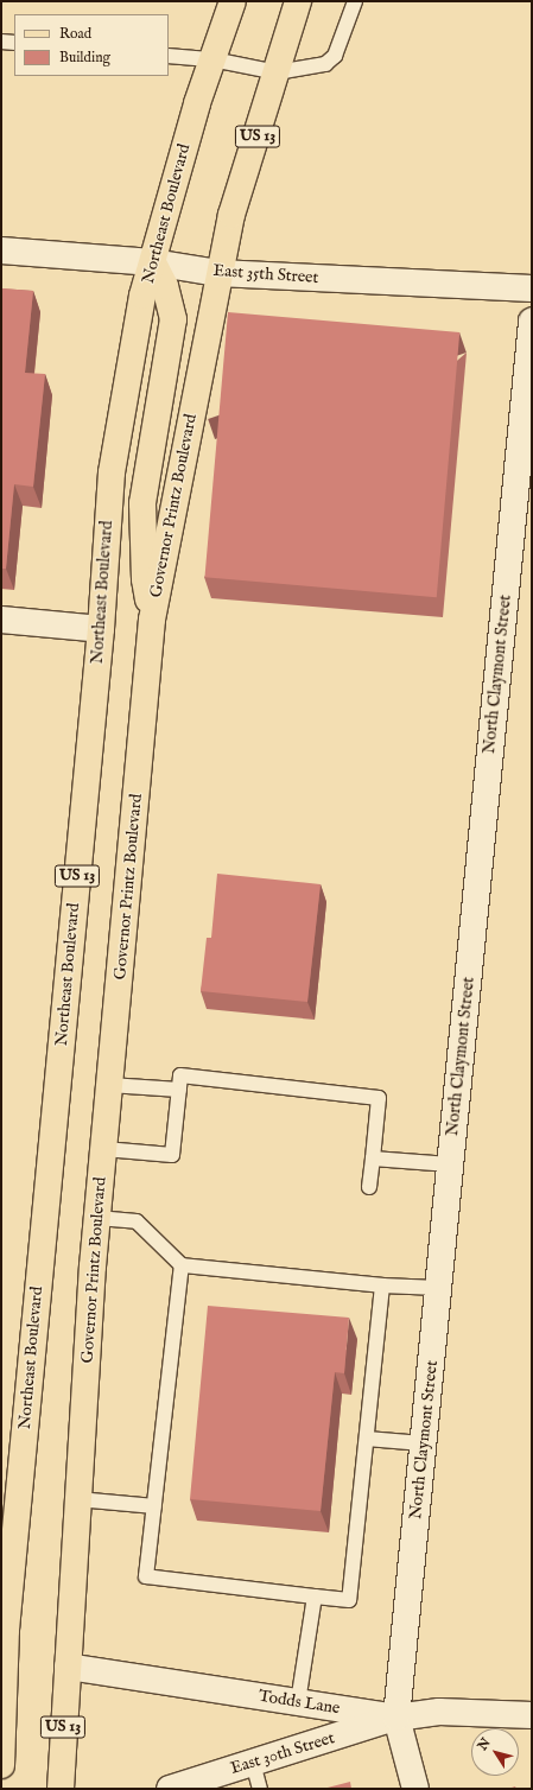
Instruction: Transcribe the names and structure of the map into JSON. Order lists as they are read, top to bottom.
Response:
{
  "streets": {
    "main road": ["US 13", "Northeast Boulevard", "Governor Printz Boulevard"],
    "street": [
      "East 35th Street",
      "North Claymont Street",
      "Todds Lane",
      "East 30th Street"
    ]
  },
  "crossings": [
    ["Northeast Boulevard", "East 35th Street"],
    ["East 35th Street", "Governor Printz Boulevard"],
    ["Governor Printz Boulevard", "Todds Lane"],
    ["North Claymont Street", "Todds Lane"],
    ["North Claymont Street", "East 30th Street"],
    ["Todds Lane", "East 30th Street"]
  ],
  "legend": ["Road", "Building"],
  "north": "top left"
}
